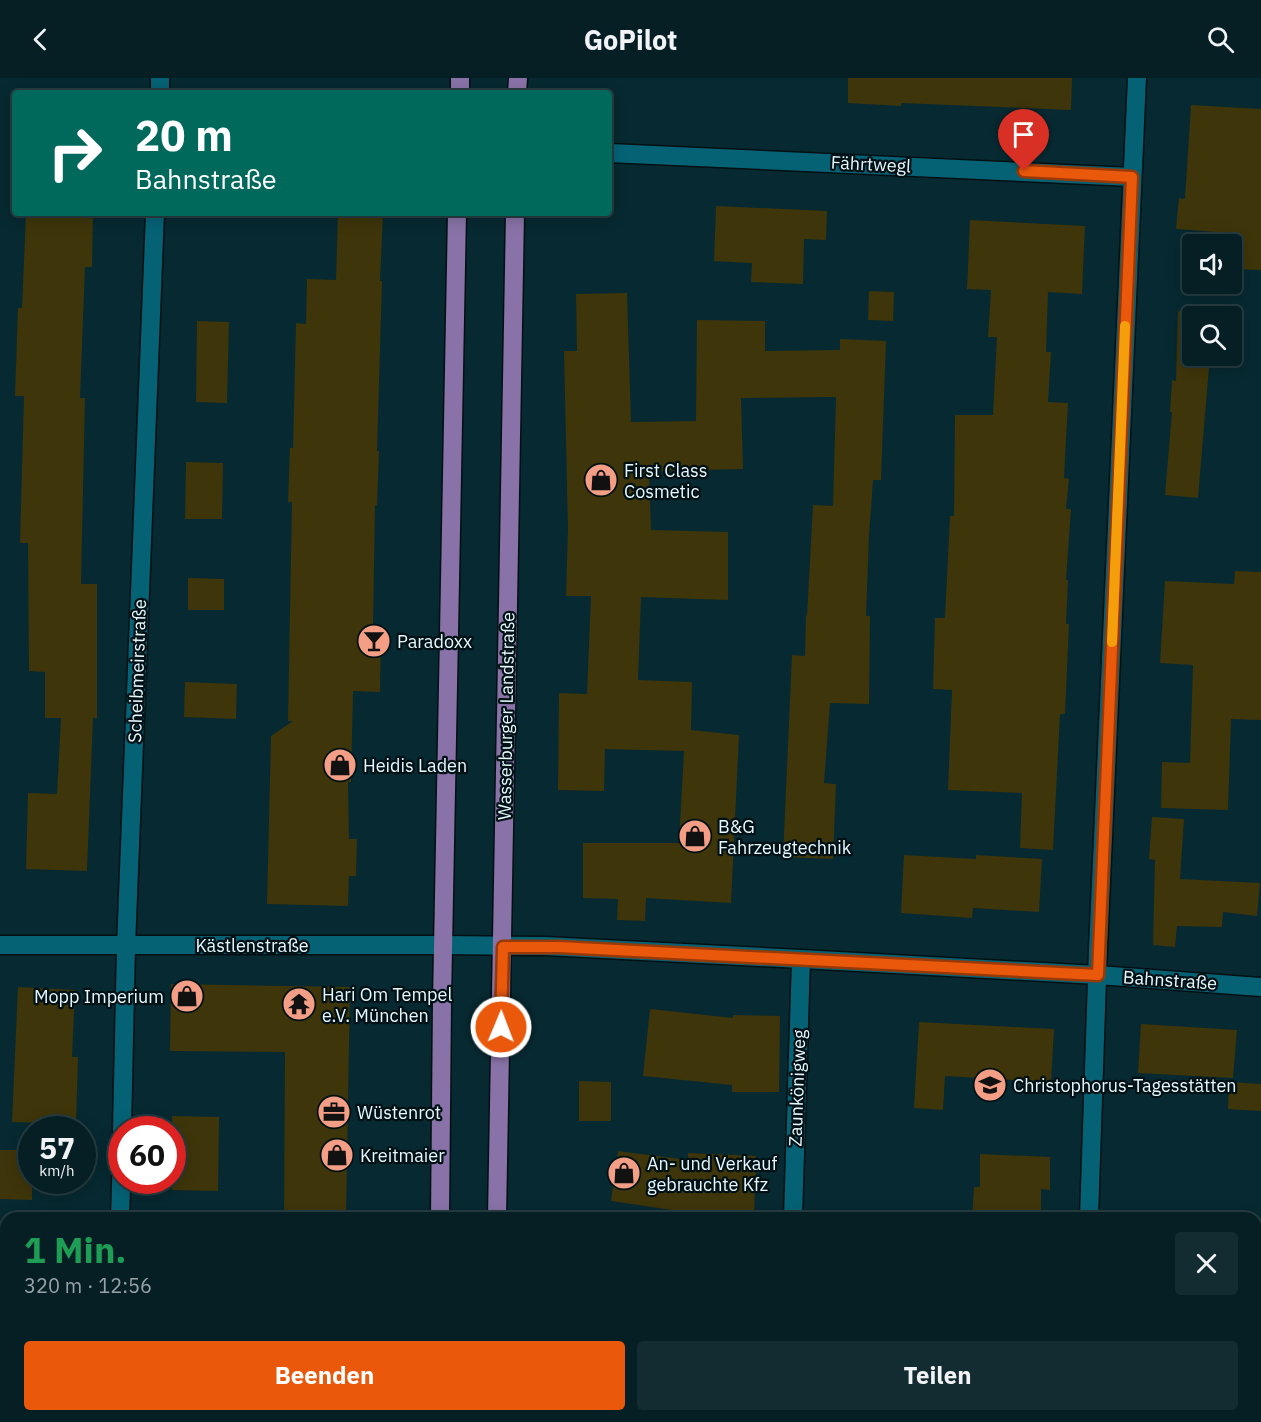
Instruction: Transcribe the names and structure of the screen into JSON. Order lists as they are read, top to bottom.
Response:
{
  "streets": {
    "main road": ["Wasserburger Landstraße"],
    "street": [
      "Fährtwegl",
      "Scheibmeirstraße",
      "Kästlenstraße",
      "Bahnstraße",
      "Zaunkönigweg"
    ]
  },
  "crossings": [
    ["Scheibmeirstraße", "Kästlenstraße"],
    ["Wasserburger Landstraße", "Kästlenstraße"],
    ["Wasserburger Landstraße", "Bahnstraße"],
    ["Kästlenstraße", "Bahnstraße"],
    ["Bahnstraße", "Zaunkönigweg"]
  ],
  "places": {
    "shop": [
      "First Class Cosmetic",
      "Heidis Laden",
      "B&G Fahrzeugtechnik",
      "Mopp Imperium",
      "Kreitmaier",
      "An- und Verkauf gebrauchte Kfz"
    ],
    "bar": ["Paradoxx"],
    "temple": ["Hari Om Tempel e.V. München"],
    "school or university": ["Christophorus-Tagesstätten"],
    "office": ["Wüstenrot"]
  },
  "page": {
    "header": "GoPilot",
    "turn": ["20 m", "Bahnstraße"],
    "speed": "57 km/h",
    "limit": "60",
    "heading": ["1 Min.", "320 m · 12:56"],
    "buttons": ["Beenden", "Teilen"]
  }
}
